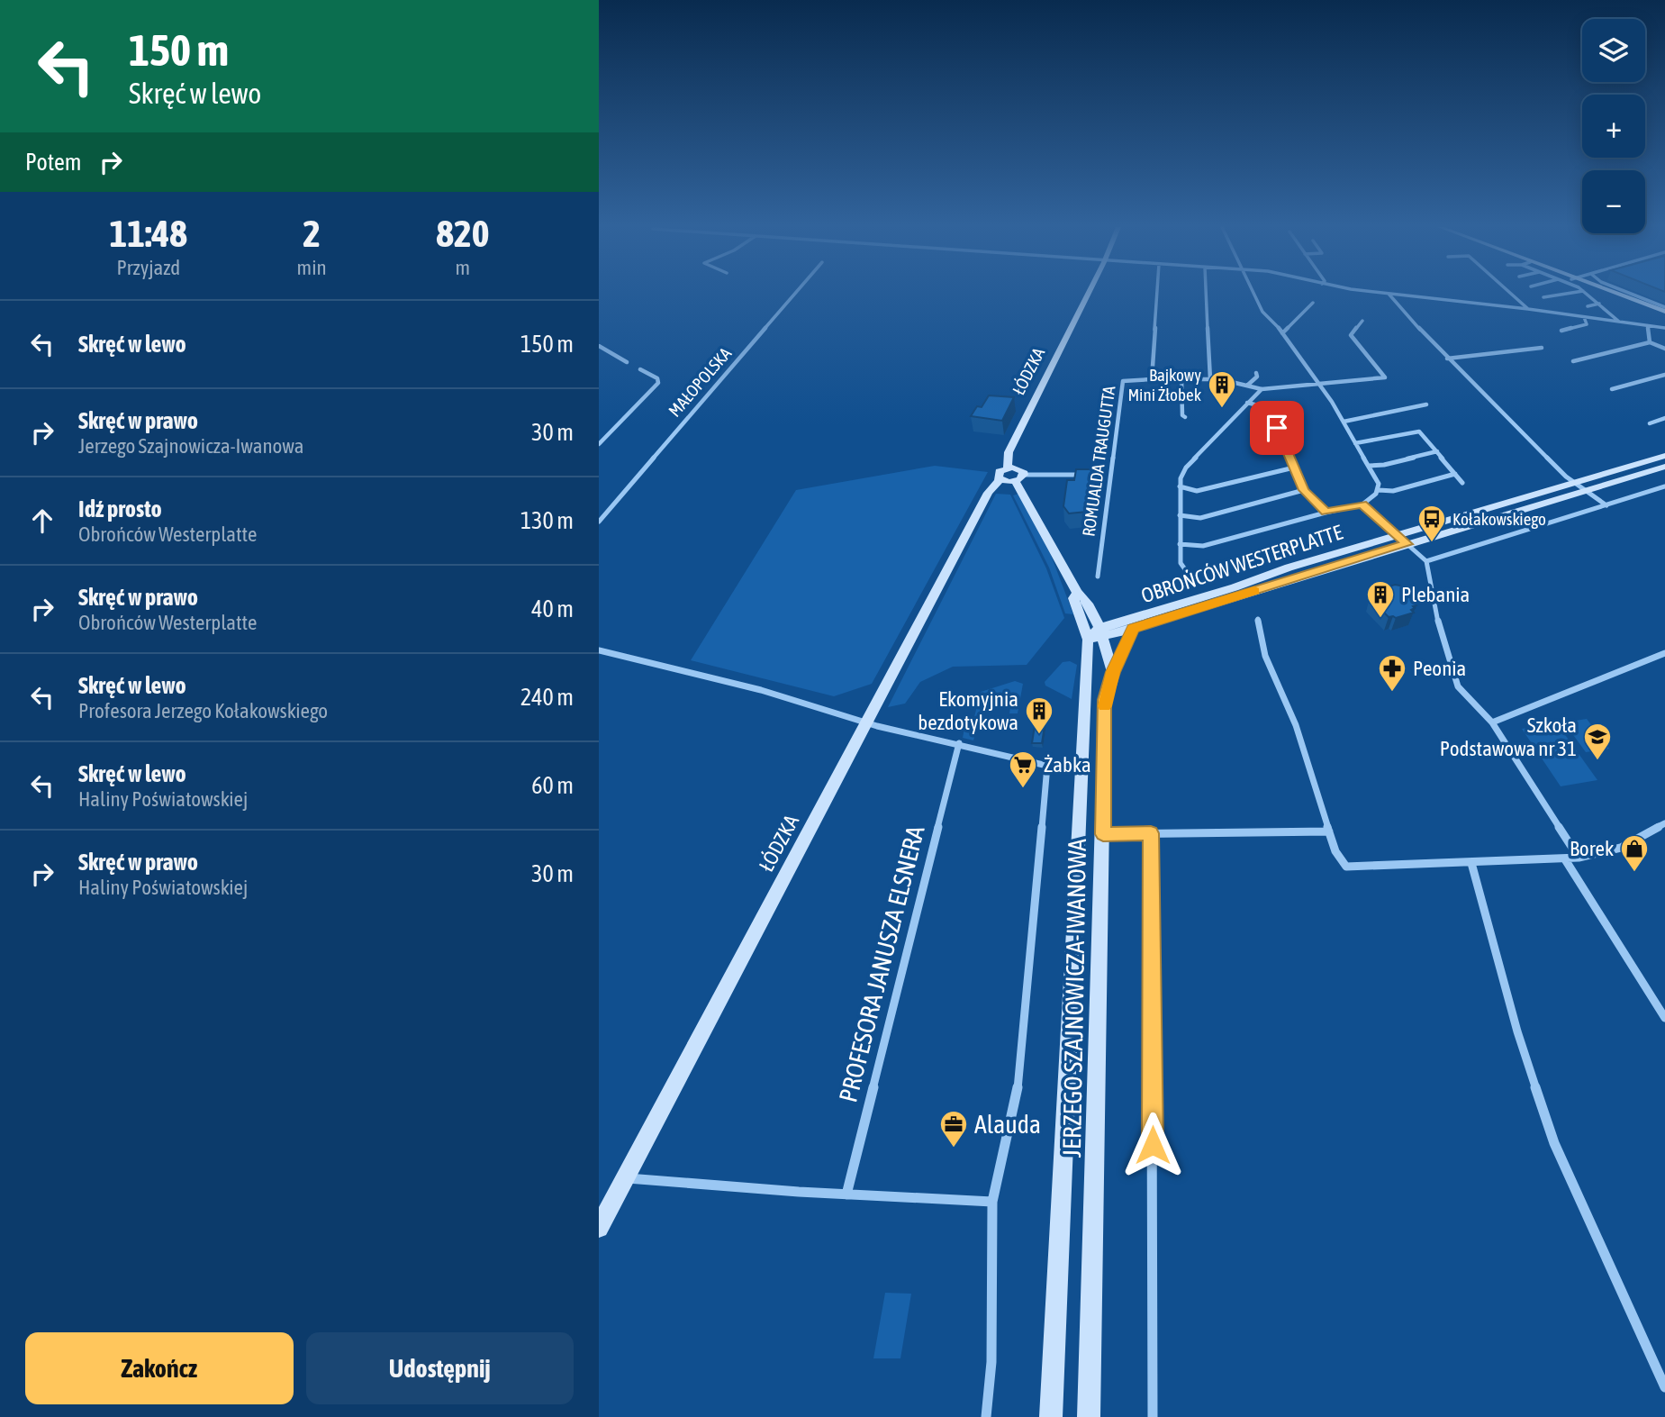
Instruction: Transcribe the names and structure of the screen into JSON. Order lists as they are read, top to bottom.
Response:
{
  "streets": {
    "main road": ["ŁÓDZKA", "OBROŃCÓW WESTERPLATTE", "JERZEGO SZAJNOWICZA-IWANOWA"],
    "street": ["MAŁOPOLSKA", "ROMUALDA TRAUGUTTA", "PROFESORA JANUSZA ELSNERA"]
  },
  "crossings": [
    ["OBROŃCÓW WESTERPLATTE", "JERZEGO SZAJNOWICZA-IWANOWA"]
  ],
  "places": {
    "building": ["Bajkowy Mini Żłobek", "Plebania", "Ekomyjnia bezdotykowa"],
    "bus stop": ["Kołakowskiego"],
    "pharmacy": ["Peonia"],
    "school or university": ["Szkoła Podstawowa nr 31"],
    "supermarket": ["Żabka"],
    "shop": ["Borek"],
    "office": ["Alauda"]
  },
  "page": {
    "turn": ["150 m", "Skręć w lewo"],
    "map_buttons": ["+", "−"],
    "then": "Potem",
    "eta": [
      "11:48",
      "Przyjazd",
      "2",
      "min",
      "820",
      "m"
    ],
    "list": [
      {
        "name": "Skręć w lewo",
        "value": "150 m"
      },
      {
        "name": "Skręć w prawo",
        "note": "Jerzego Szajnowicza-Iwanowa",
        "value": "30 m"
      },
      {
        "name": "Idź prosto",
        "note": "Obrońców Westerplatte",
        "value": "130 m"
      },
      {
        "name": "Skręć w prawo",
        "note": "Obrońców Westerplatte",
        "value": "40 m"
      },
      {
        "name": "Skręć w lewo",
        "note": "Profesora Jerzego Kołakowskiego",
        "value": "240 m"
      },
      {
        "name": "Skręć w lewo",
        "note": "Haliny Poświatowskiej",
        "value": "60 m"
      },
      {
        "name": "Skręć w prawo",
        "note": "Haliny Poświatowskiej",
        "value": "30 m"
      }
    ],
    "buttons": ["Zakończ", "Udostępnij"]
  }
}
